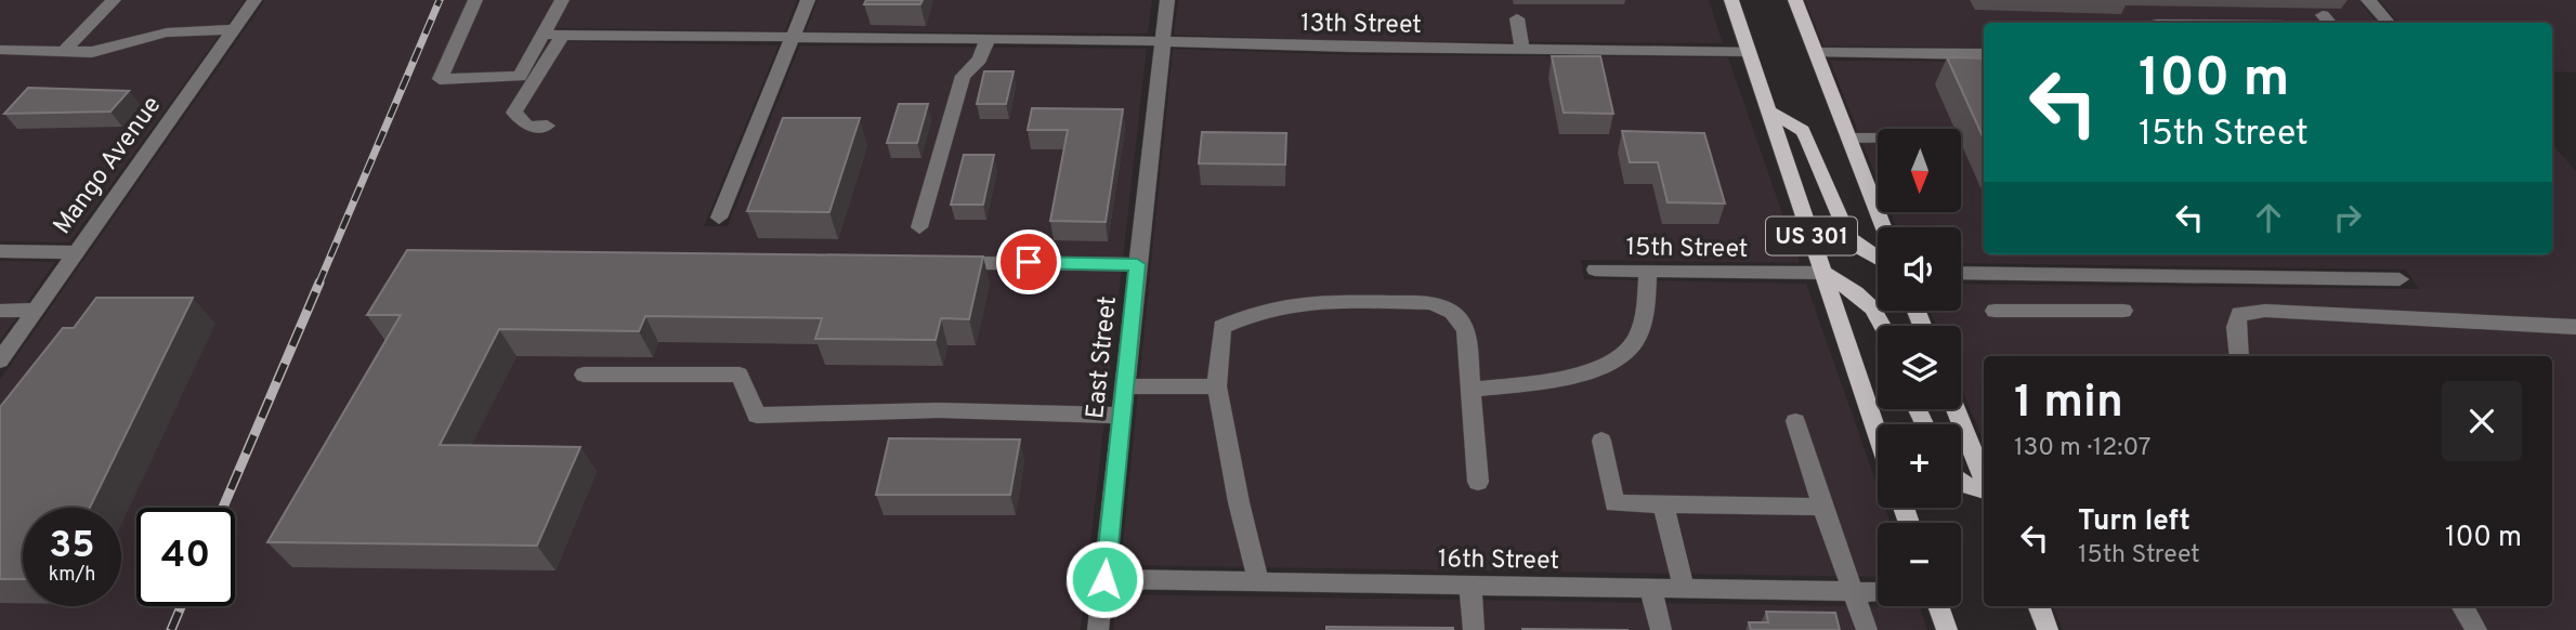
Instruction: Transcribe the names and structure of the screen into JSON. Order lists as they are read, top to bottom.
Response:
{
  "streets": {
    "main road": ["US 301"],
    "street": [
      "13th Street",
      "Mango Avenue",
      "15th Street",
      "East Street",
      "16th Street"
    ]
  },
  "crossings": [
    ["13th Street", "US 301"],
    ["13th Street", "East Street"],
    ["US 301", "15th Street"],
    ["East Street", "16th Street"]
  ],
  "north": "bottom",
  "page": {
    "turn": ["100 m", "15th Street"],
    "map_buttons": ["+", "−"],
    "heading": ["1 min", "130 m · 12:07"],
    "list": [
      {
        "name": "Turn left",
        "note": "15th Street",
        "value": "100 m"
      }
    ],
    "speed": "35 km/h",
    "limit": "40"
  }
}
